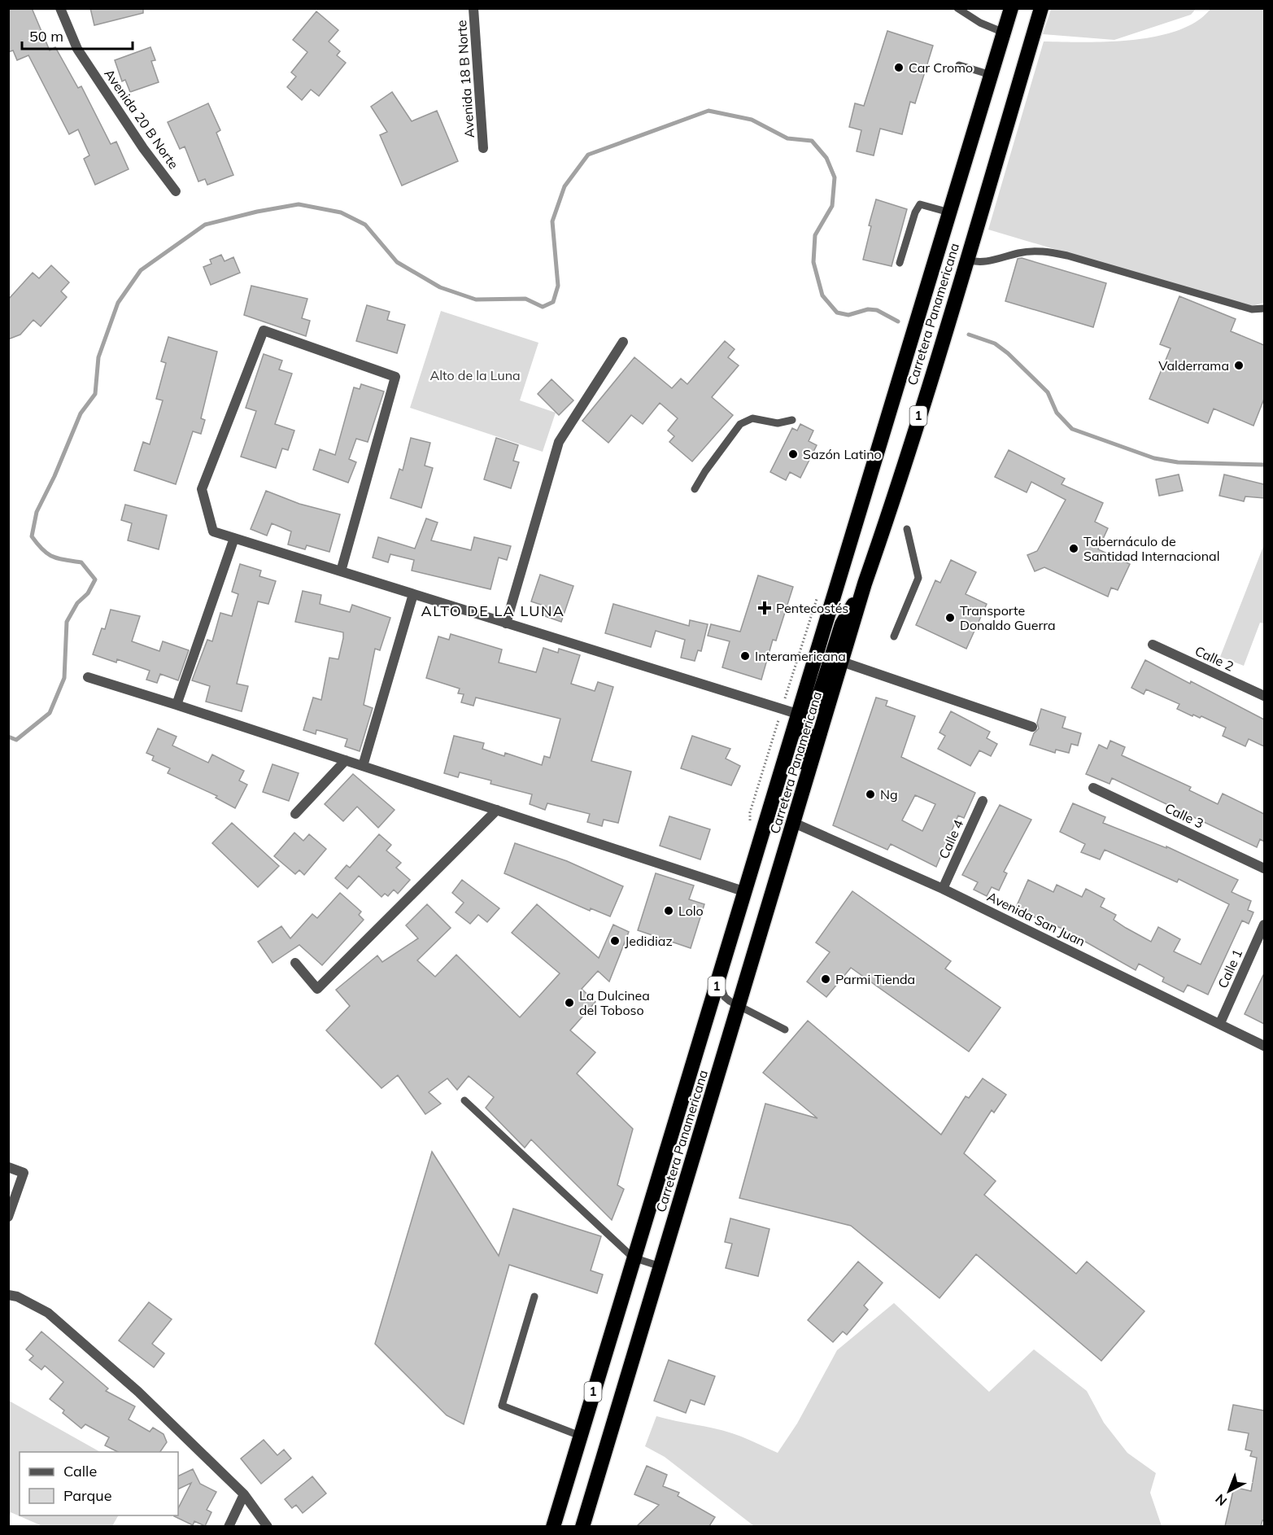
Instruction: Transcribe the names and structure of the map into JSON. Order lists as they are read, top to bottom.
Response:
{
  "streets": {
    "highway": ["Carretera Panamericana", "1"],
    "street": [
      "Avenida 18 B Norte",
      "Avenida 20 B Norte",
      "Calle 2",
      "Calle 3",
      "Calle 4",
      "Avenida San Juan",
      "Calle 1"
    ]
  },
  "crossings": [
    ["Carretera Panamericana", "Avenida San Juan"],
    ["Calle 4", "Avenida San Juan"],
    ["Avenida San Juan", "Calle 1"]
  ],
  "districts": ["ALTO DE LA LUNA"],
  "parks": ["Alto de la Luna"],
  "places": {
    "other": [
      "Car Cromo",
      "Valderrama",
      "Sazón Latino",
      "Tabernáculo de Santidad Internacional",
      "Transporte Donaldo Guerra",
      "Interamericana",
      "Ng",
      "Lolo",
      "Jedidiaz",
      "Parmi Tienda",
      "La Dulcinea del Toboso"
    ],
    "health": ["Pentecostés"]
  },
  "legend": ["Calle", "Parque"],
  "scale_bar": "50 m",
  "north": "bottom left"
}
